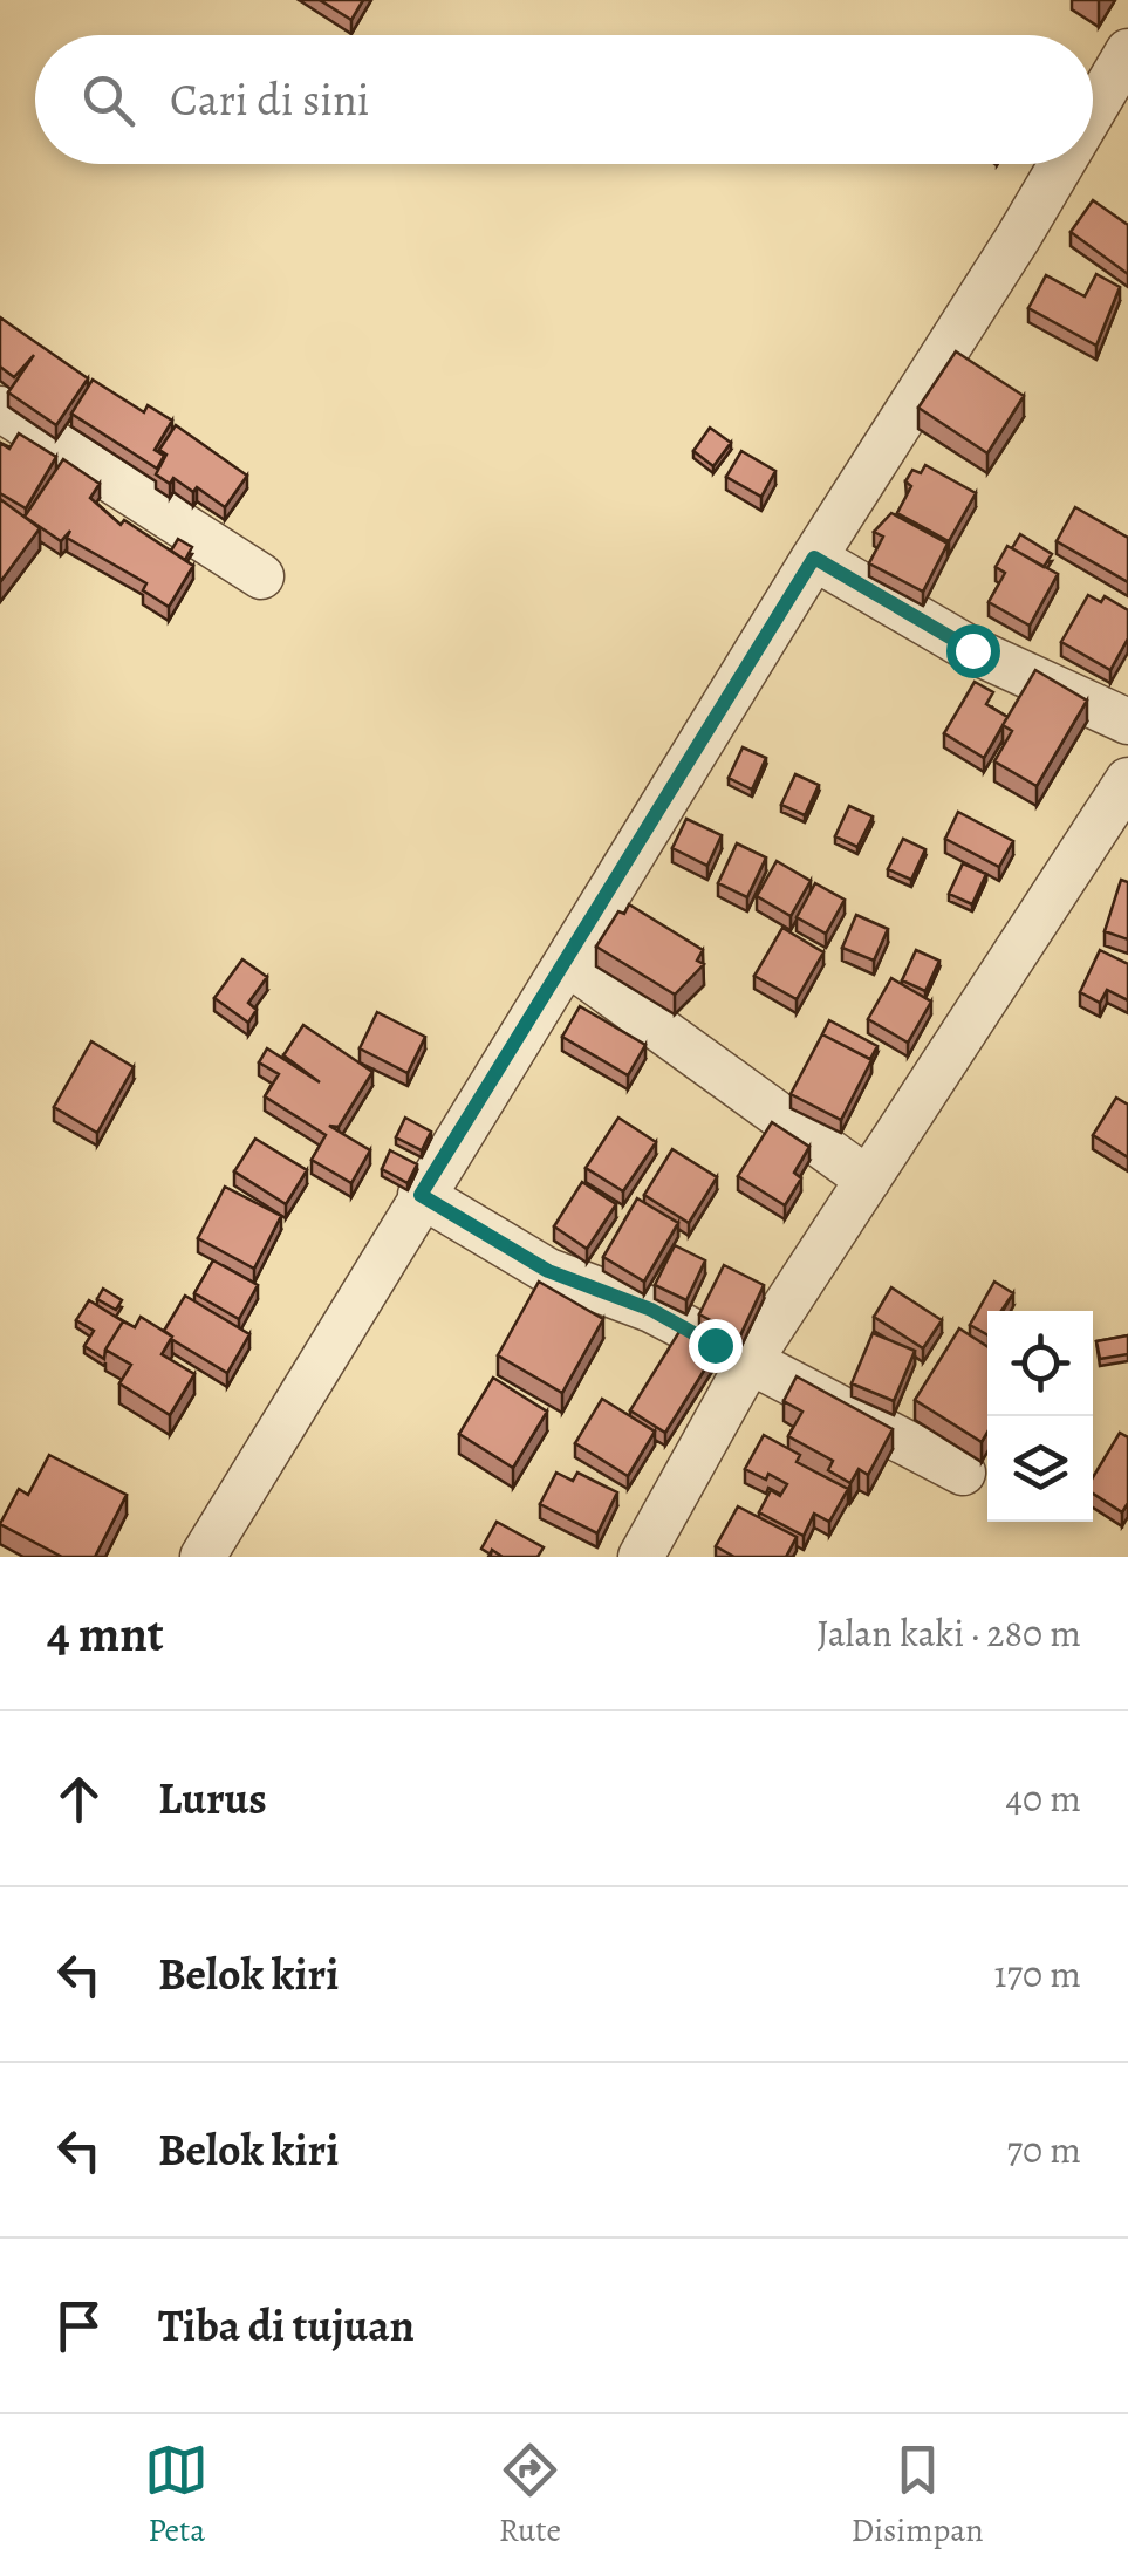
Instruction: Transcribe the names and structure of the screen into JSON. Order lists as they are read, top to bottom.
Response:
{
  "page": {
    "search": "Cari di sini",
    "heading": ["4 mnt", "Jalan kaki · 280 m"],
    "list": [
      ["Lurus", "40 m"],
      ["Belok kiri", "170 m"],
      ["Belok kiri", "70 m"],
      "Tiba di tujuan"
    ],
    "nav": ["Peta", "Rute", "Disimpan"]
  }
}
